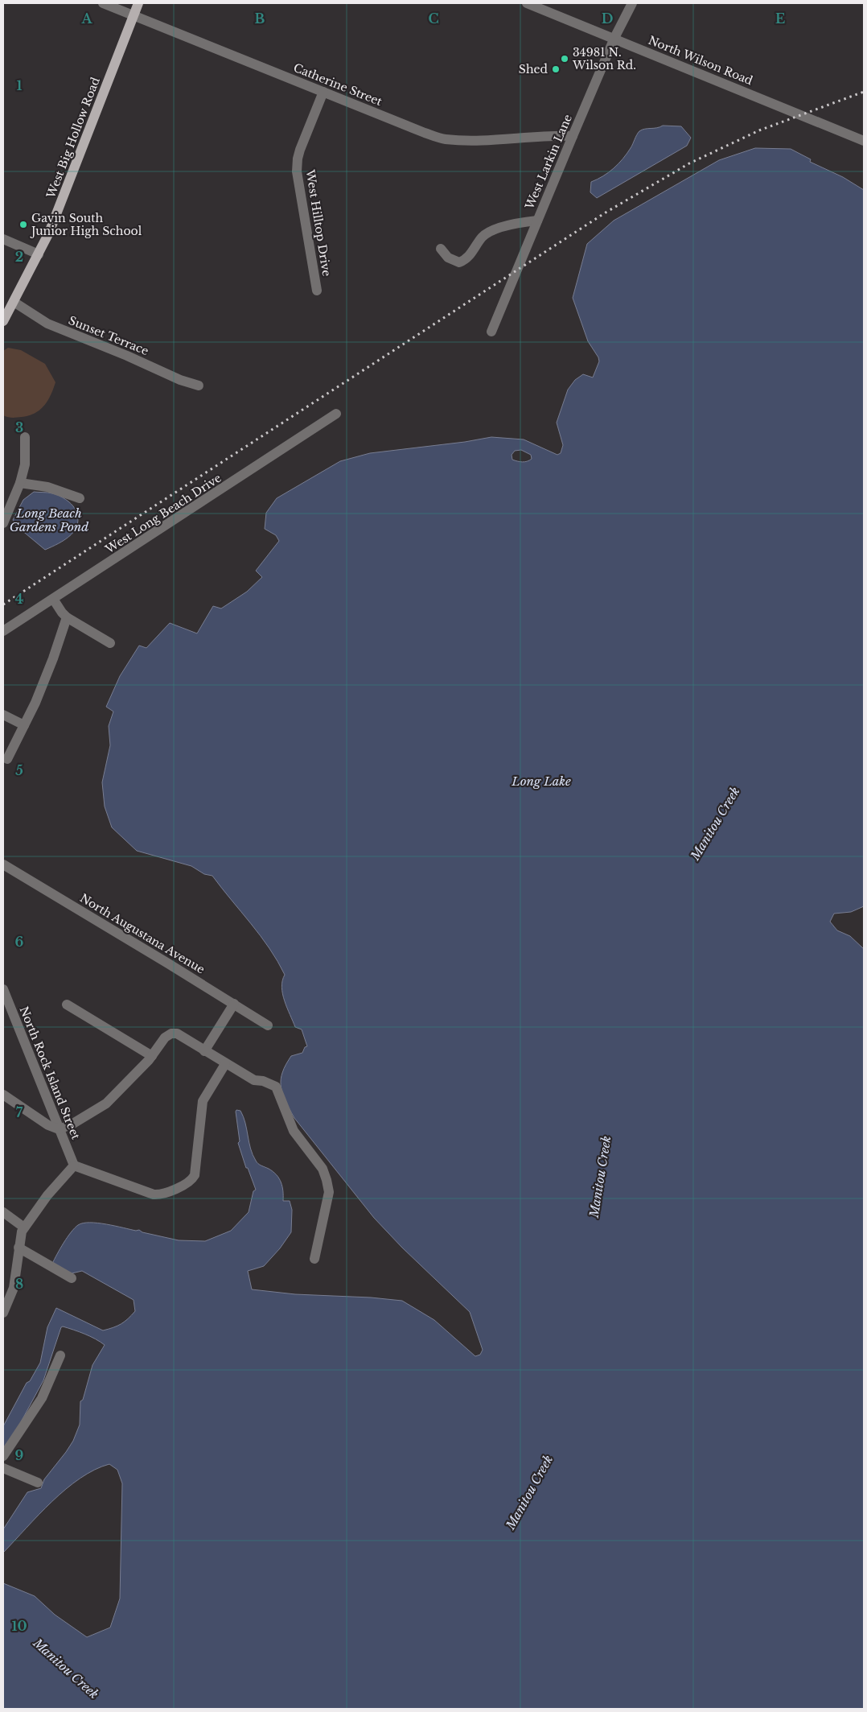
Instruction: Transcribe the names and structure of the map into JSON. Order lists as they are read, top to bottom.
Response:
{
  "streets": {
    "main road": ["West Big Hollow Road"],
    "street": [
      "North Wilson Road",
      "Catherine Street",
      "West Larkin Lane",
      "West Hilltop Drive",
      "Sunset Terrace",
      "West Long Beach Drive",
      "North Augustana Avenue",
      "North Rock Island Street"
    ]
  },
  "crossings": [
    ["North Wilson Road", "West Larkin Lane"],
    ["Catherine Street", "West Big Hollow Road"],
    ["Catherine Street", "West Larkin Lane"],
    ["Catherine Street", "West Hilltop Drive"],
    ["West Big Hollow Road", "Sunset Terrace"]
  ],
  "water": ["Long Beach Gardens Pond", "Long Lake", "Manitou Creek"],
  "places": ["34981 N. Wilson Rd.", "Shed", "Gavin South Junior High School"],
  "grid": {
    "columns": [
      "A",
      "B",
      "C",
      "D",
      "E"
    ],
    "rows": [
      "1",
      "2",
      "3",
      "4",
      "5",
      "6",
      "7",
      "8",
      "9",
      "10"
    ]
  }
}
